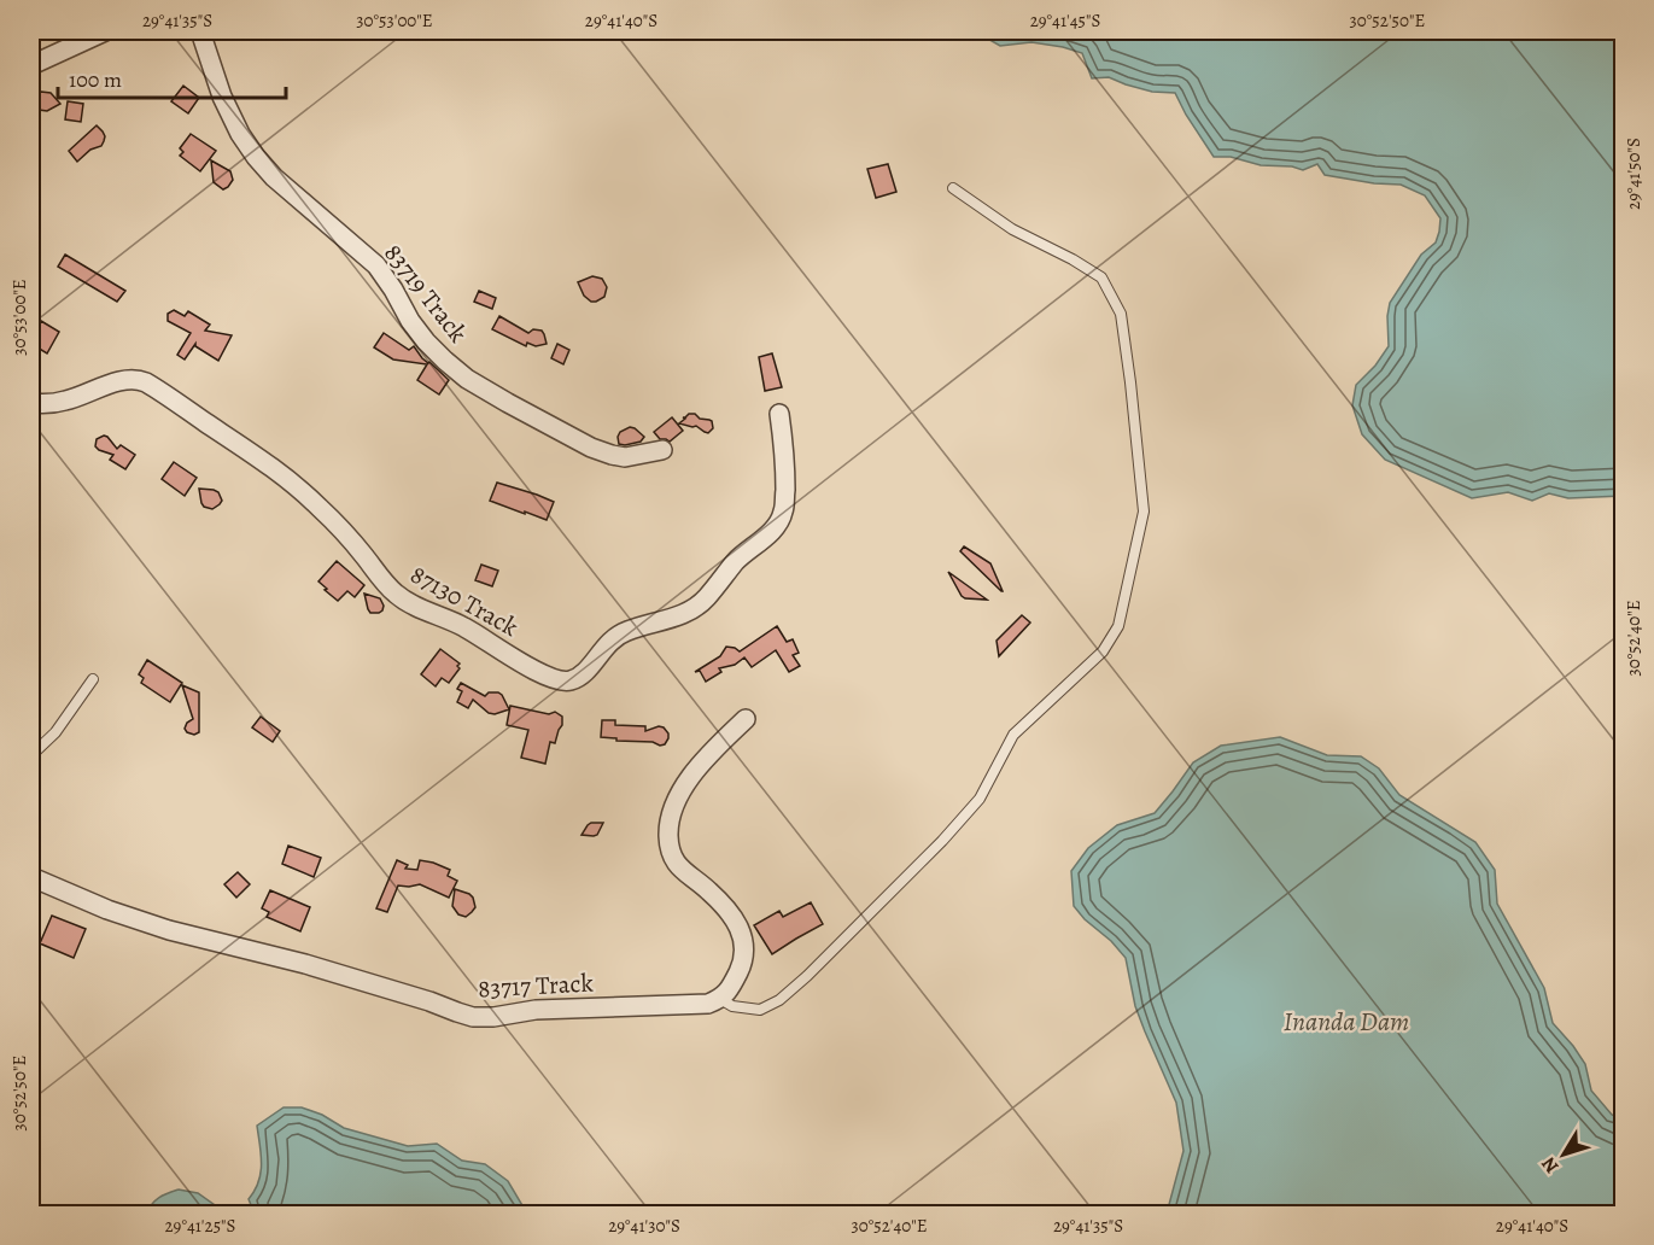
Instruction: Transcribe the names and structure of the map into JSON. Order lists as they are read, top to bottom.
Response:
{
  "streets": {
    "street": ["83719 Track", "87130 Track", "83717 Track"]
  },
  "water": ["Inanda Dam"],
  "scale_bar": "100 m",
  "north": "bottom left",
  "coordinates": [
    "29°41'35\"S",
    "30°53'00\"E",
    "29°41'40\"S",
    "29°41'45\"S",
    "30°52'50\"E",
    "29°41'50\"S",
    "30°52'40\"E",
    "29°41'25\"S",
    "29°41'30\"S"
  ]
}
